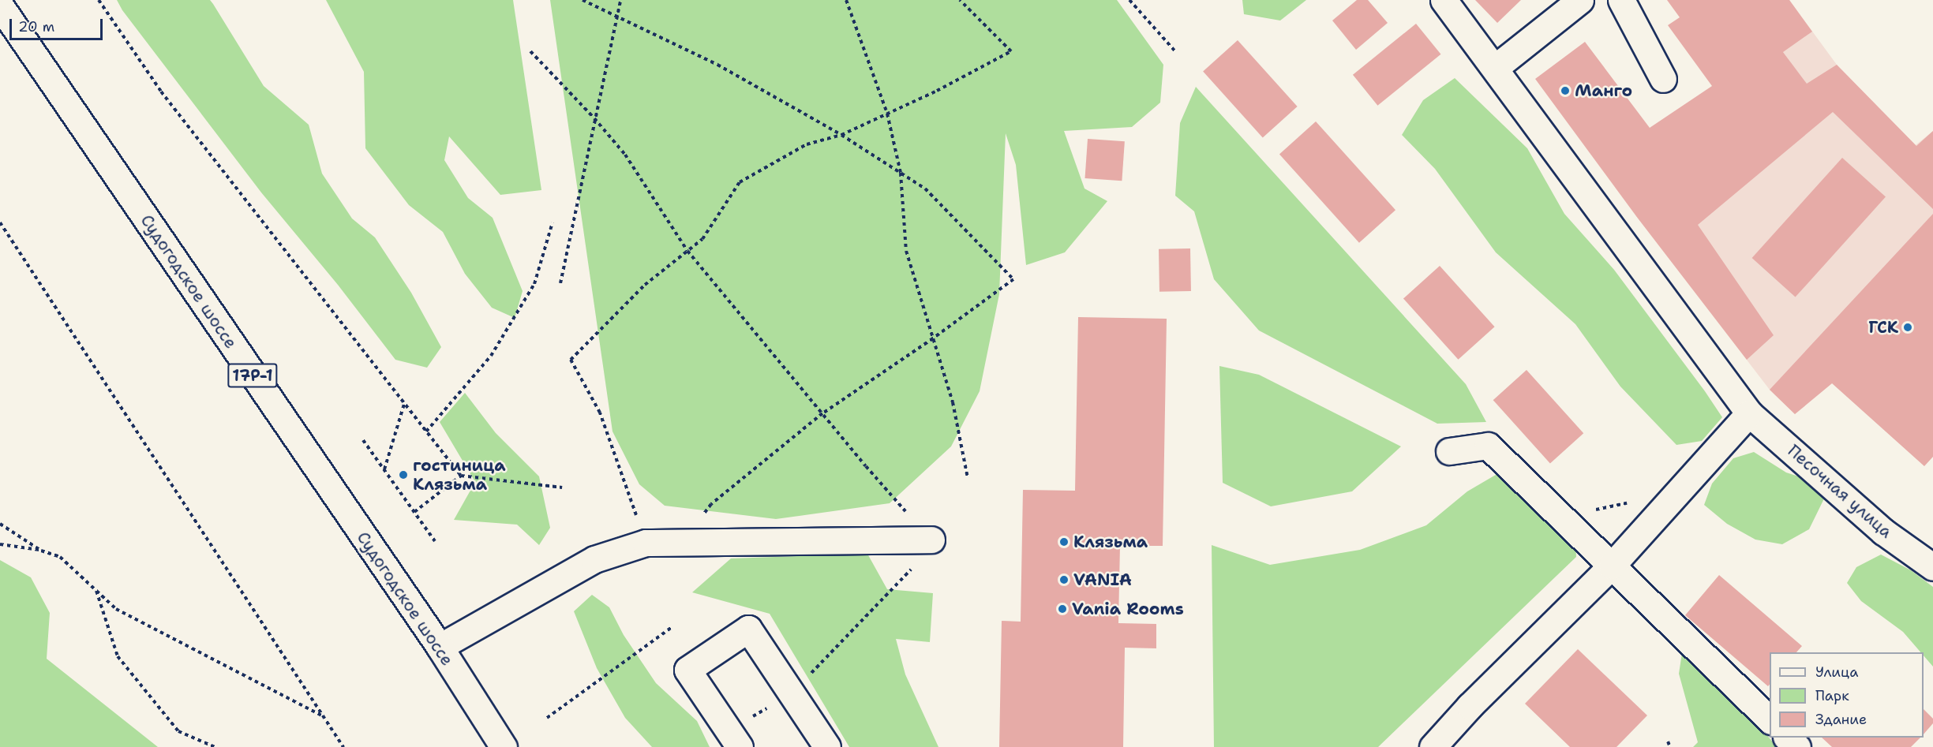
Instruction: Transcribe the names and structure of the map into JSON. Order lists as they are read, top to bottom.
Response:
{
  "streets": {
    "street": ["Судогодское шоссе", "17Р-1", "Песочная улица"]
  },
  "places": [
    "Манго",
    "ГСК",
    "гостиница Клязьма",
    "Клязьма",
    "VANIA",
    "Vania Rooms"
  ],
  "legend": ["Улица", "Парк", "Здание"],
  "scale_bar": "20 m"
}
